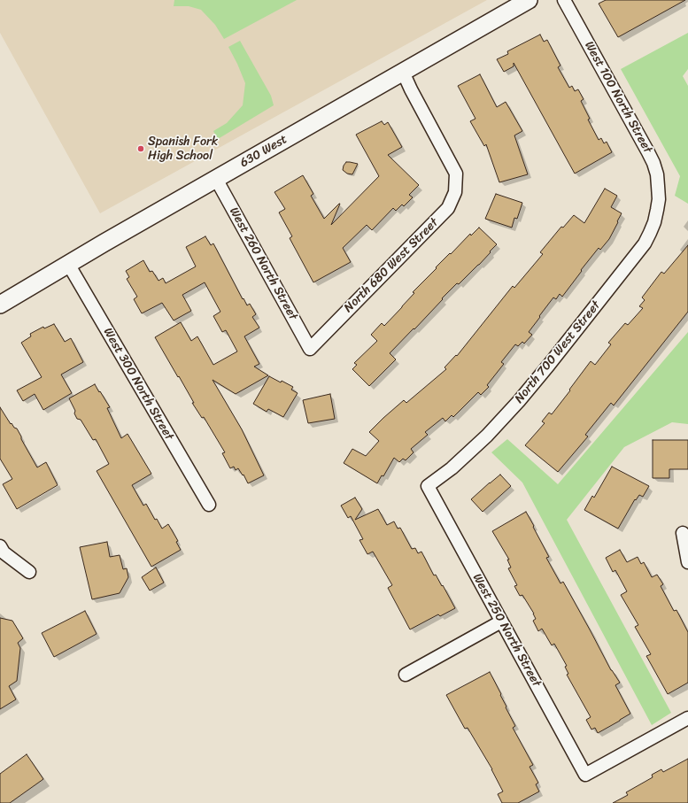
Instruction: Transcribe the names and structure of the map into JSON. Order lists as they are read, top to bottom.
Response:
{
  "streets": {
    "street": [
      "West 100 North Street",
      "630 West",
      "West 260 North Street",
      "North 680 West Street",
      "North 700 West Street",
      "West 300 North Street",
      "West 250 North Street"
    ]
  },
  "crossings": [
    ["West 100 North Street", "North 700 West Street"],
    ["630 West", "West 260 North Street"],
    ["630 West", "North 680 West Street"],
    ["630 West", "West 300 North Street"],
    ["West 260 North Street", "North 680 West Street"],
    ["North 700 West Street", "West 250 North Street"]
  ],
  "places": ["Spanish Fork High School"]
}
